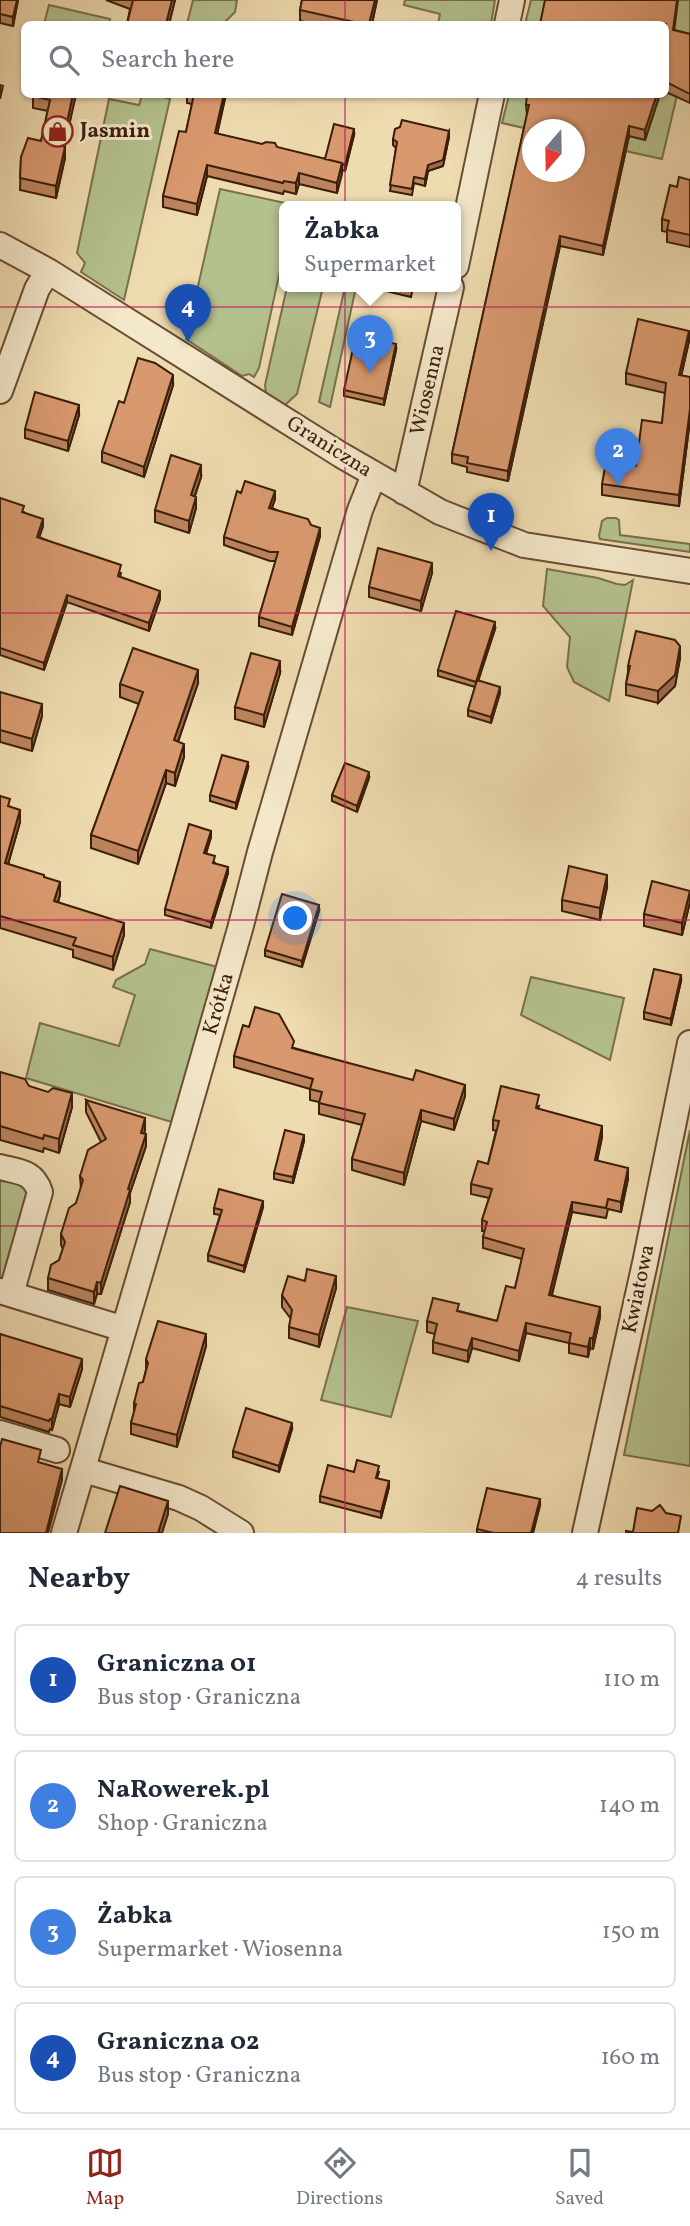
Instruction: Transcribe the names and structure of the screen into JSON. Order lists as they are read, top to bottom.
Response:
{
  "streets": {
    "street": [
      "Wiosenna",
      "Graniczna",
      "Krótka",
      "Kwiatowa"
    ]
  },
  "crossings": [
    ["Wiosenna", "Graniczna"],
    ["Graniczna", "Krótka"]
  ],
  "places": {
    "shop": ["Jasmin"]
  },
  "north": "bottom",
  "page": {
    "search": "Search here",
    "popup": ["Żabka", "Supermarket"],
    "pins": [
      "4",
      "3",
      "2",
      "1"
    ],
    "heading": ["Nearby", "4 results"],
    "list": [
      {
        "mark": "1",
        "name": "Graniczna 01",
        "note": "Bus stop · Graniczna",
        "value": "110 m"
      },
      {
        "mark": "2",
        "name": "NaRowerek.pl",
        "note": "Shop · Graniczna",
        "value": "140 m"
      },
      {
        "mark": "3",
        "name": "Żabka",
        "note": "Supermarket · Wiosenna",
        "value": "150 m"
      },
      {
        "mark": "4",
        "name": "Graniczna 02",
        "note": "Bus stop · Graniczna",
        "value": "160 m"
      }
    ],
    "nav": ["Map", "Directions", "Saved"]
  }
}
